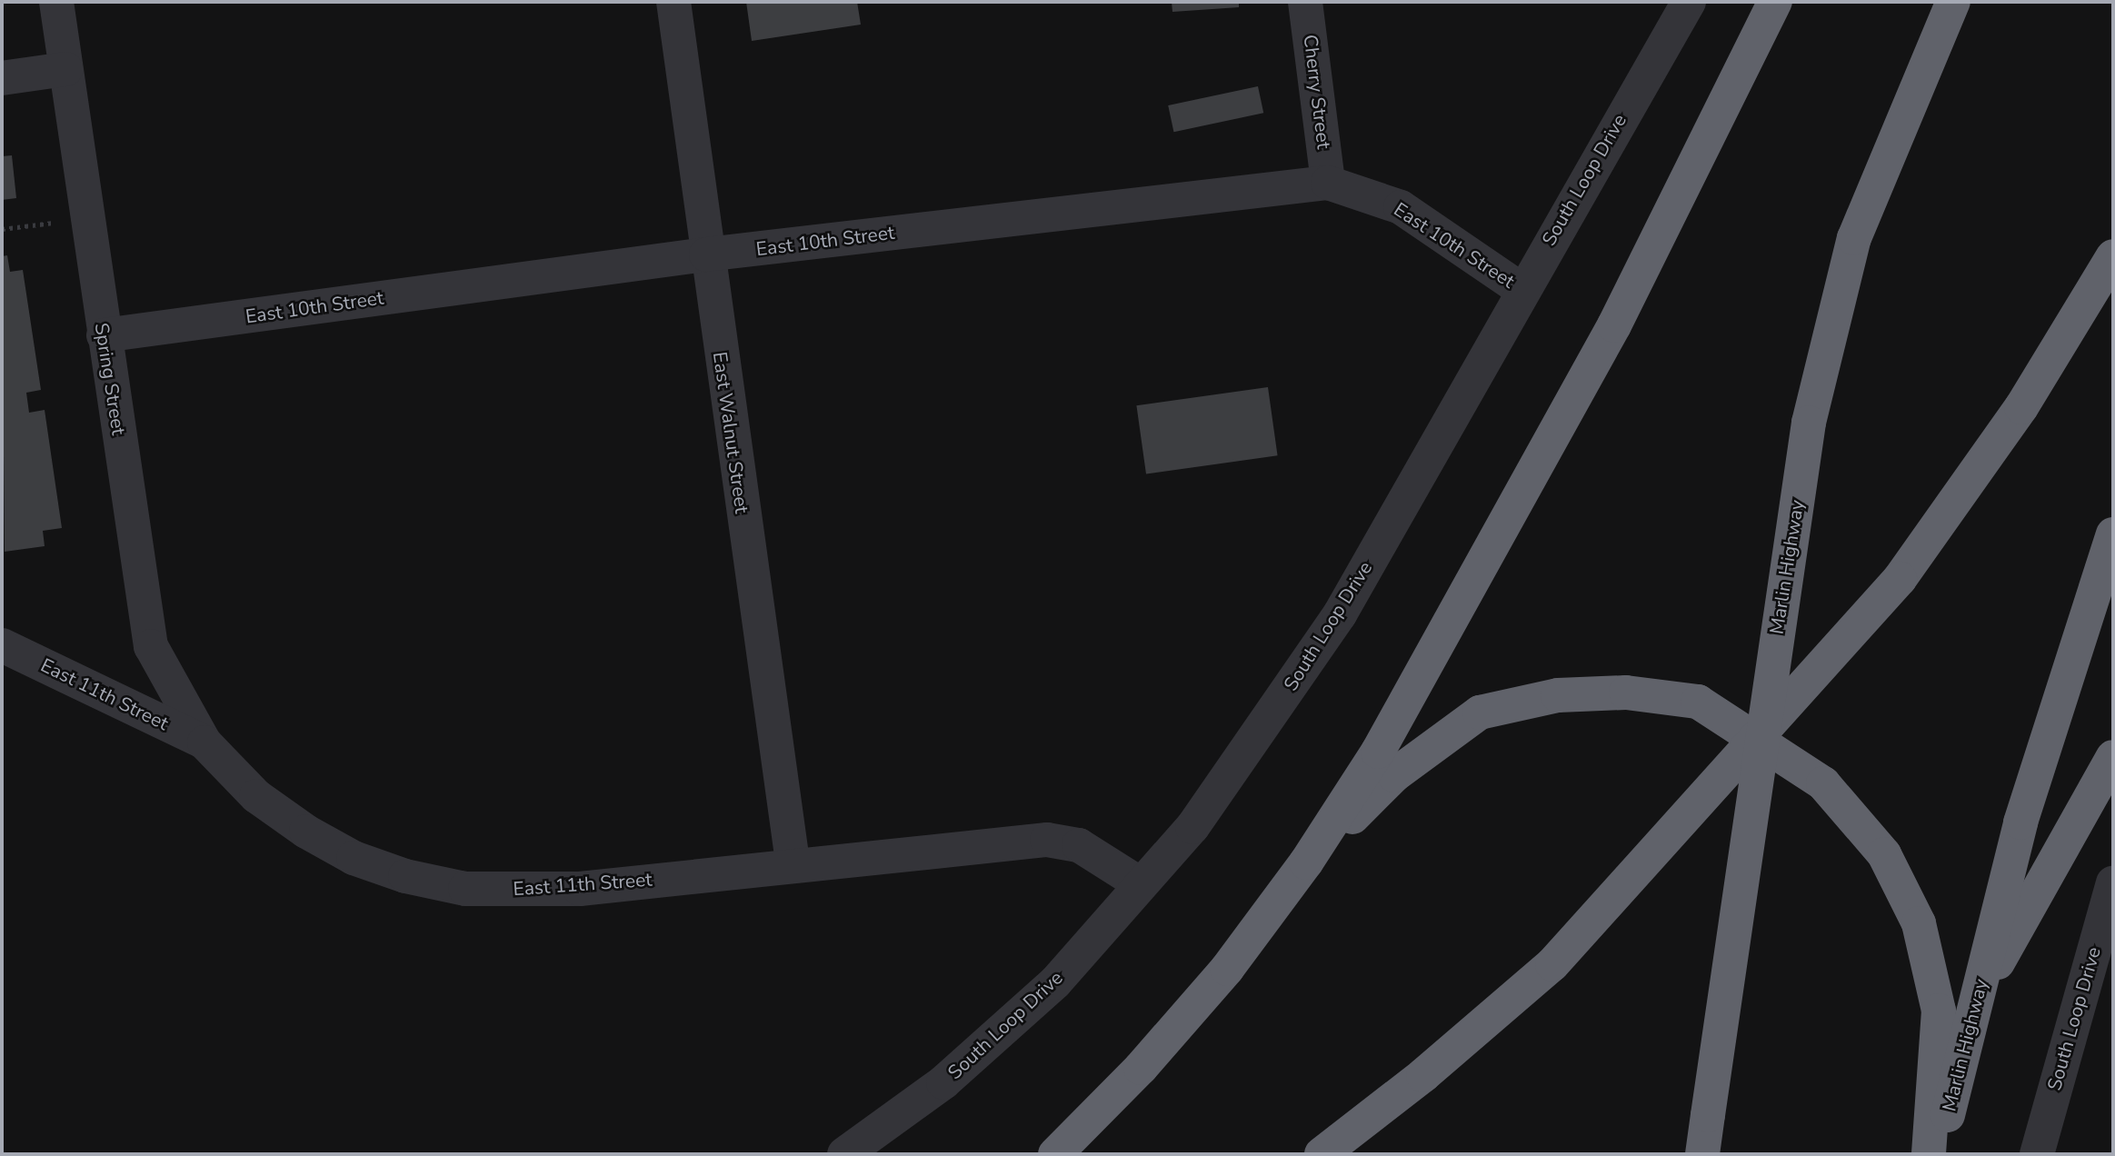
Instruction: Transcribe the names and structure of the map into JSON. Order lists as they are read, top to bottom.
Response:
{
  "streets": {
    "highway": ["Marlin Highway"],
    "street": [
      "Cherry Street",
      "South Loop Drive",
      "East 10th Street",
      "Spring Street",
      "East Walnut Street",
      "East 11th Street"
    ]
  },
  "crossings": [
    ["Cherry Street", "East 10th Street"],
    ["South Loop Drive", "East 10th Street"],
    ["South Loop Drive", "East 11th Street"],
    ["East 10th Street", "Spring Street"],
    ["East 10th Street", "East Walnut Street"],
    ["Spring Street", "East 11th Street"],
    ["East Walnut Street", "East 11th Street"]
  ]
}
